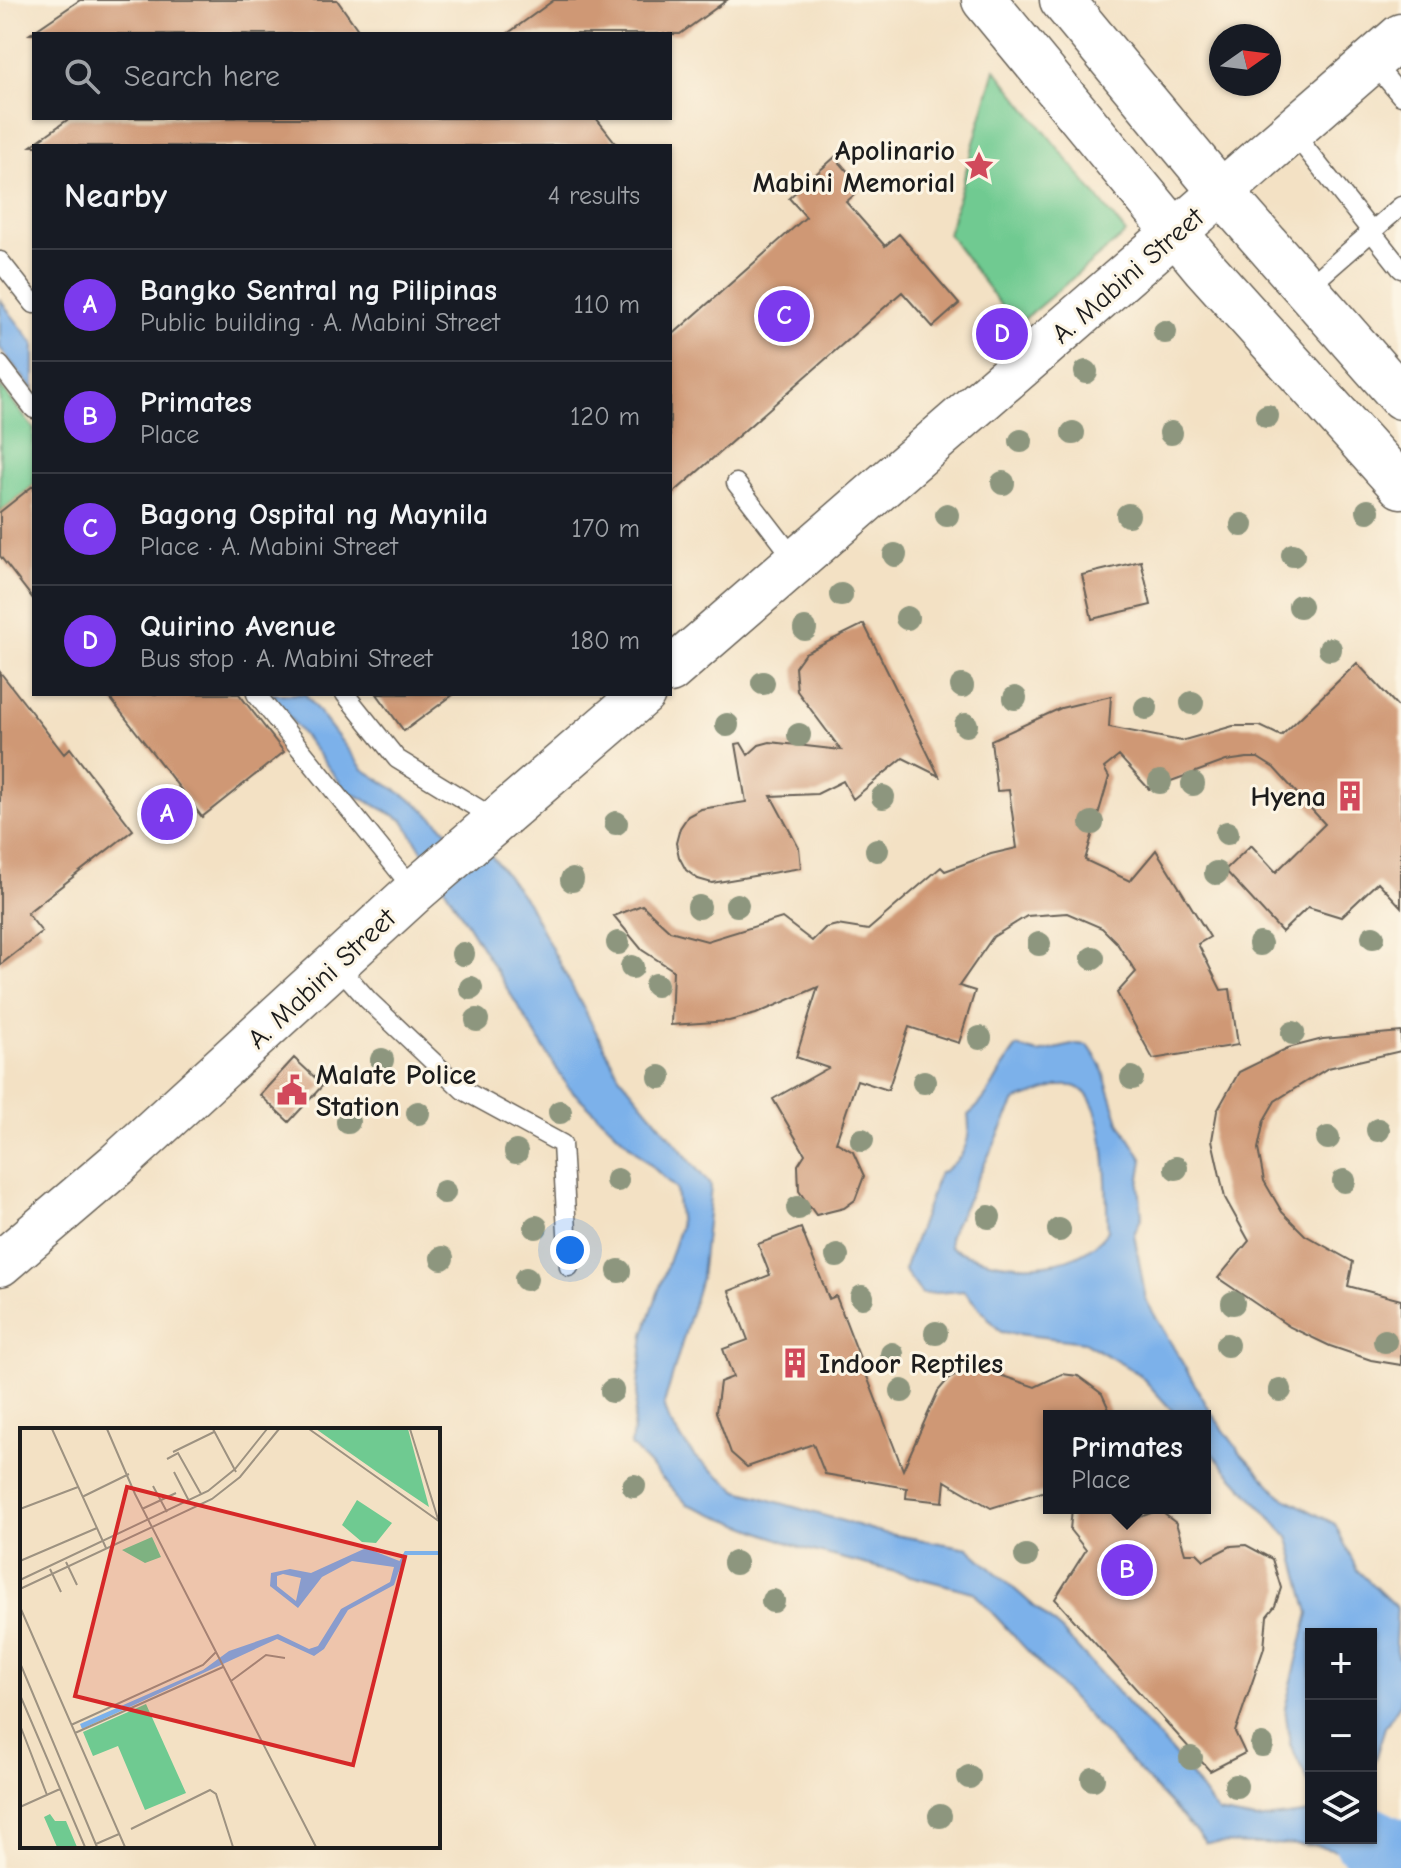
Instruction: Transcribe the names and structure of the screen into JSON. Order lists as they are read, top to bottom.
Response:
{
  "streets": {
    "main road": ["A. Mabini Street"]
  },
  "places": {
    "place": ["Apolinario Mabini Memorial"],
    "building": ["Hyena", "Indoor Reptiles"],
    "public building": ["Malate Police Station"]
  },
  "north": "right",
  "page": {
    "search": "Search here",
    "heading": ["Nearby", "4 results"],
    "list": [
      {
        "mark": "A",
        "name": "Bangko Sentral ng Pilipinas",
        "note": "Public building · A. Mabini Street",
        "value": "110 m"
      },
      {
        "mark": "B",
        "name": "Primates",
        "note": "Place",
        "value": "120 m"
      },
      {
        "mark": "C",
        "name": "Bagong Ospital ng Maynila",
        "note": "Place · A. Mabini Street",
        "value": "170 m"
      },
      {
        "mark": "D",
        "name": "Quirino Avenue",
        "note": "Bus stop · A. Mabini Street",
        "value": "180 m"
      }
    ],
    "pins": [
      "C",
      "D",
      "A",
      "B"
    ],
    "popup": ["Primates", "Place"],
    "map_buttons": ["+", "−"]
  }
}
